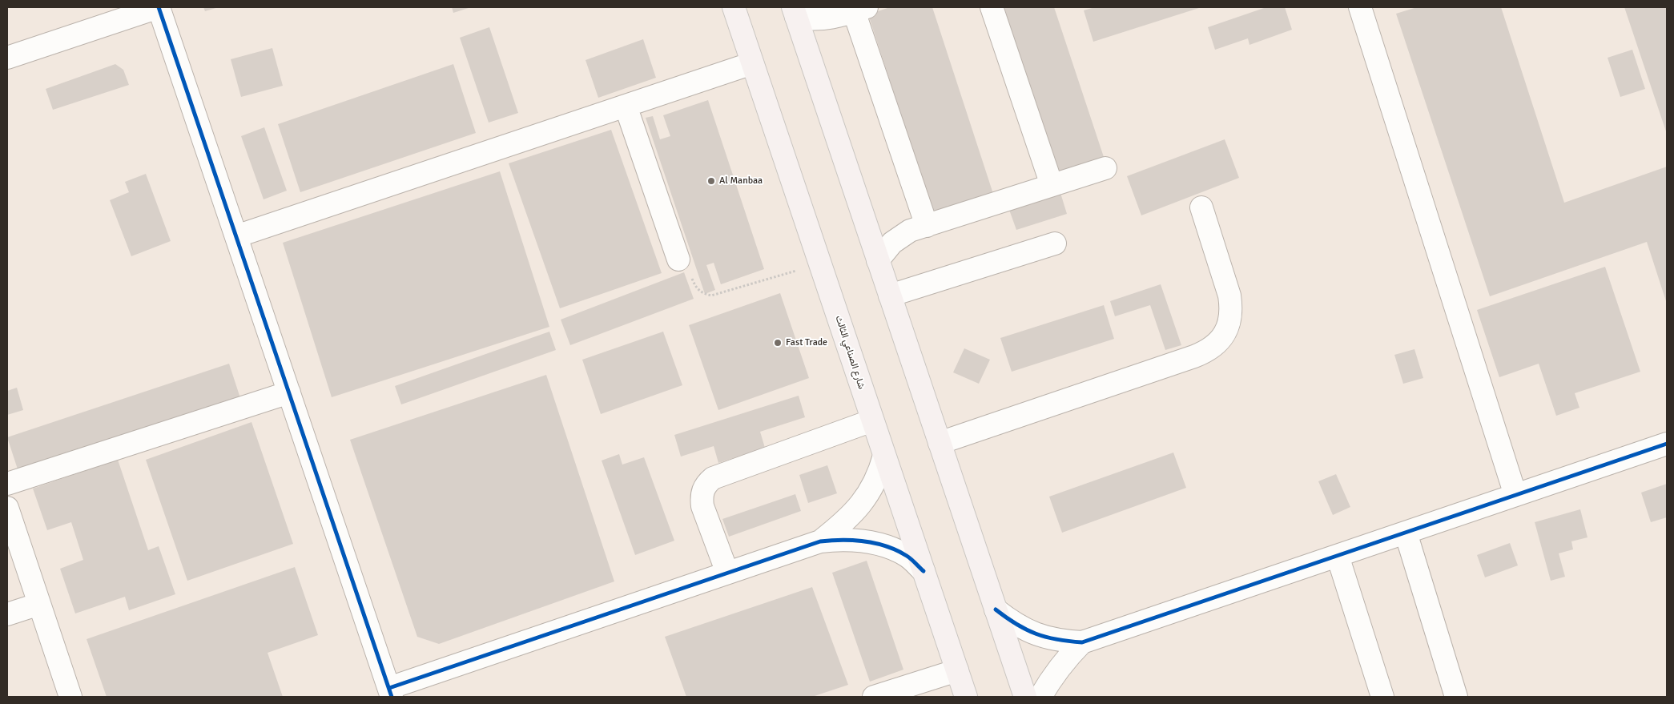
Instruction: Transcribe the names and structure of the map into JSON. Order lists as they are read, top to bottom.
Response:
{
  "streets": {
    "main road": ["شارع الصناعي الثالث"]
  },
  "places": ["Al Manbaa", "Fast Trade"]
}
